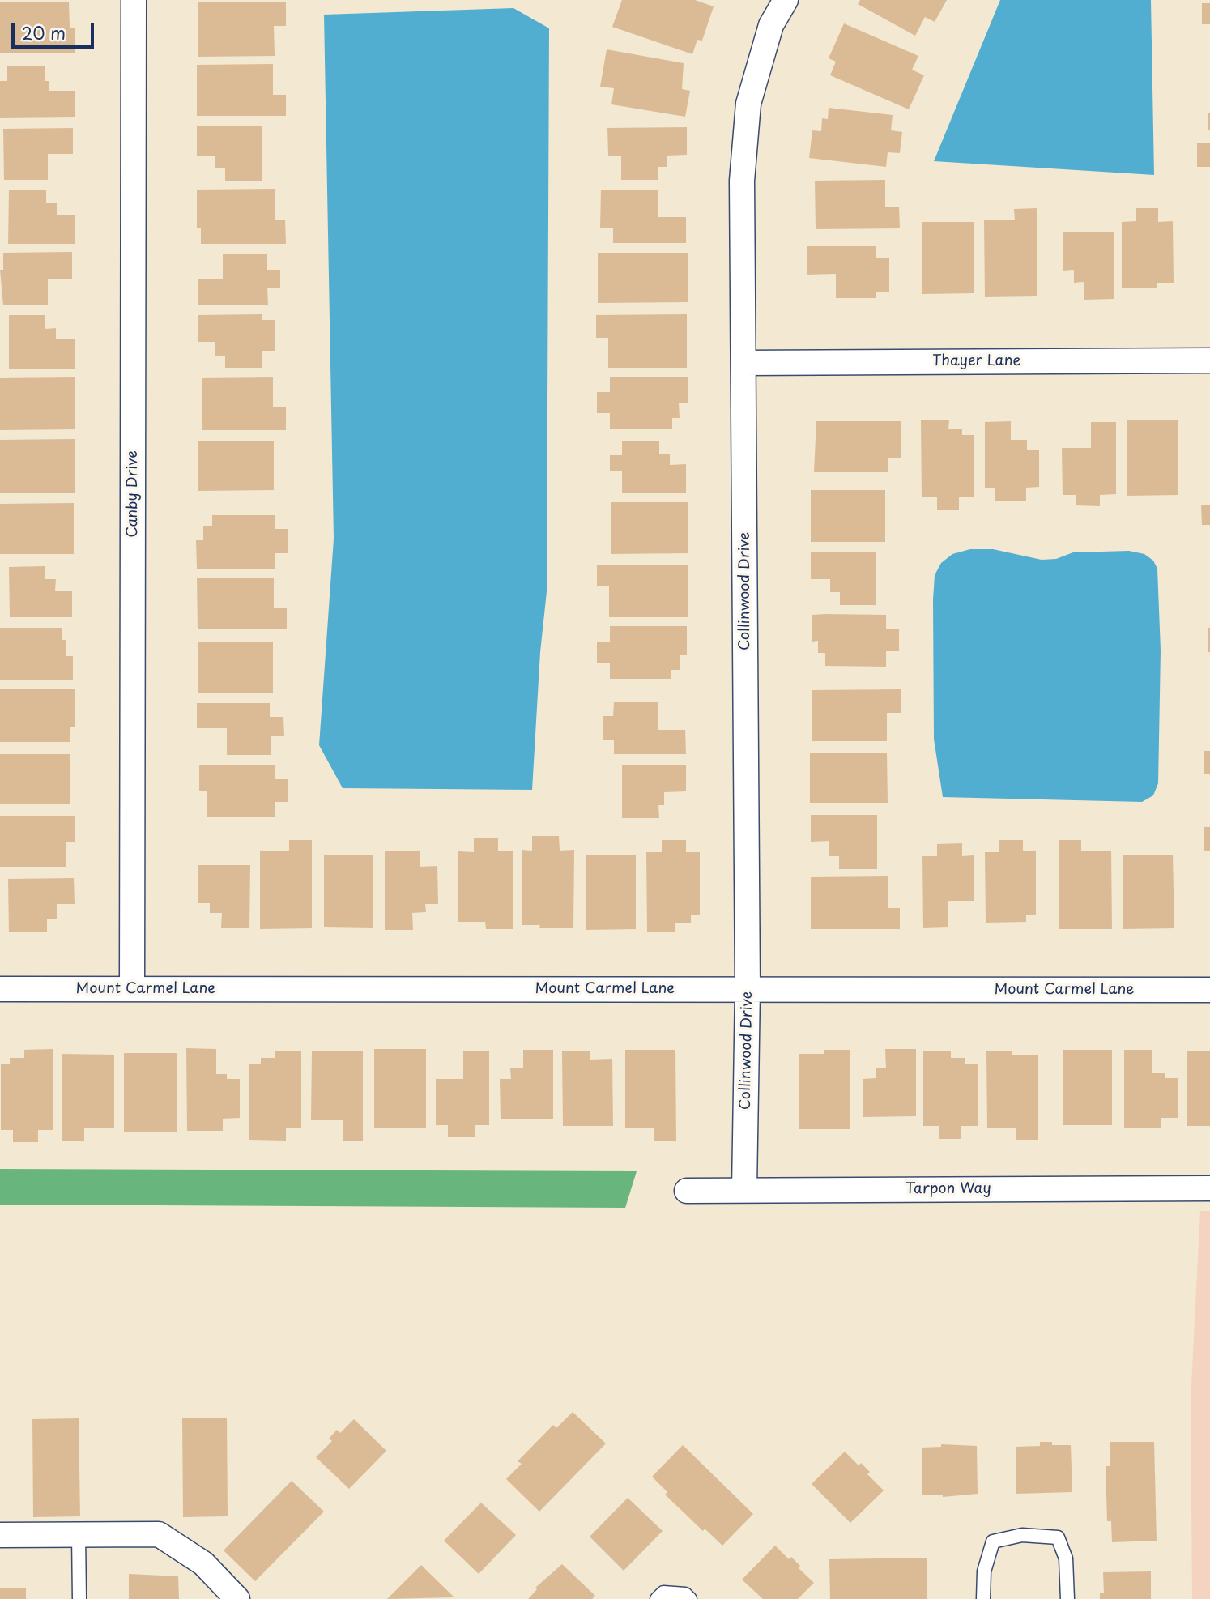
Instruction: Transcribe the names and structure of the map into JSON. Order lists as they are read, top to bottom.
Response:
{
  "streets": {
    "street": [
      "Thayer Lane",
      "Canby Drive",
      "Collinwood Drive",
      "Mount Carmel Lane",
      "Tarpon Way"
    ]
  },
  "crossings": [
    ["Thayer Lane", "Collinwood Drive"],
    ["Canby Drive", "Mount Carmel Lane"],
    ["Collinwood Drive", "Mount Carmel Lane"],
    ["Collinwood Drive", "Tarpon Way"]
  ],
  "scale_bar": "20 m"
}
